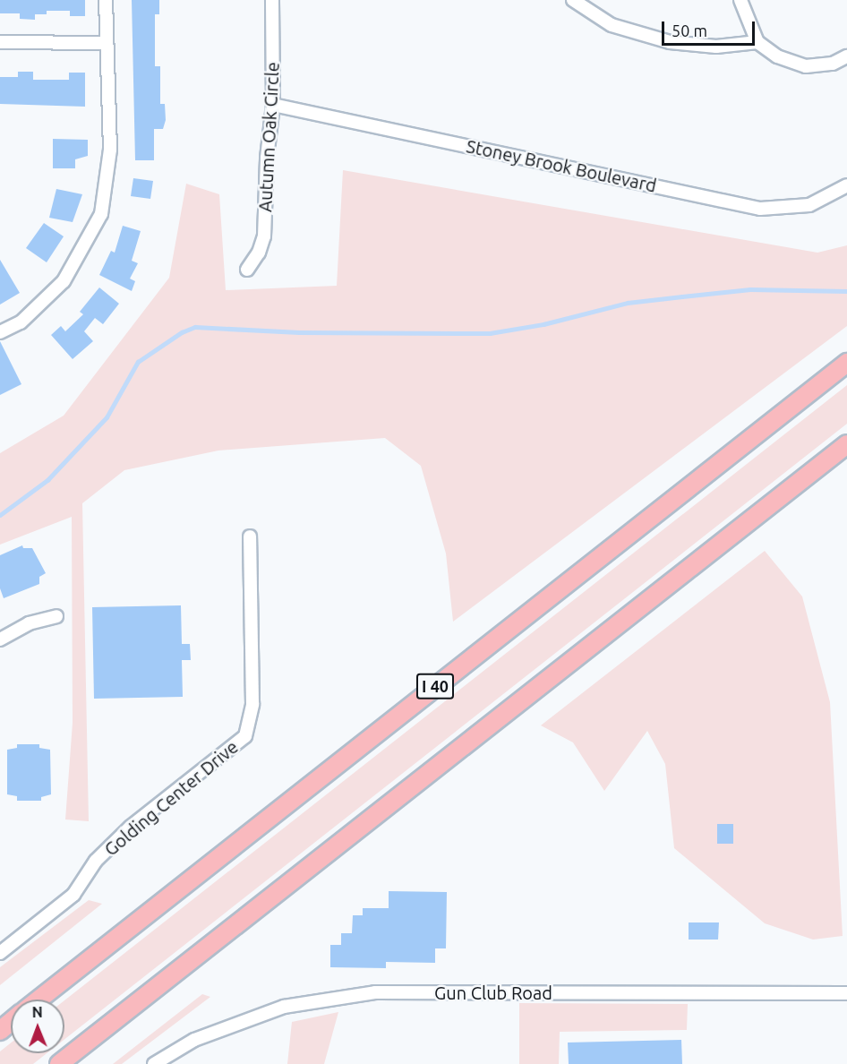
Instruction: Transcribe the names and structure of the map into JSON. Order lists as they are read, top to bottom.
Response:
{
  "streets": {
    "highway": ["I 40"],
    "street": [
      "Autumn Oak Circle",
      "Stoney Brook Boulevard",
      "Golding Center Drive",
      "Gun Club Road"
    ]
  },
  "crossings": [
    ["Autumn Oak Circle", "Stoney Brook Boulevard"]
  ],
  "scale_bar": "50 m",
  "north": "top"
}
